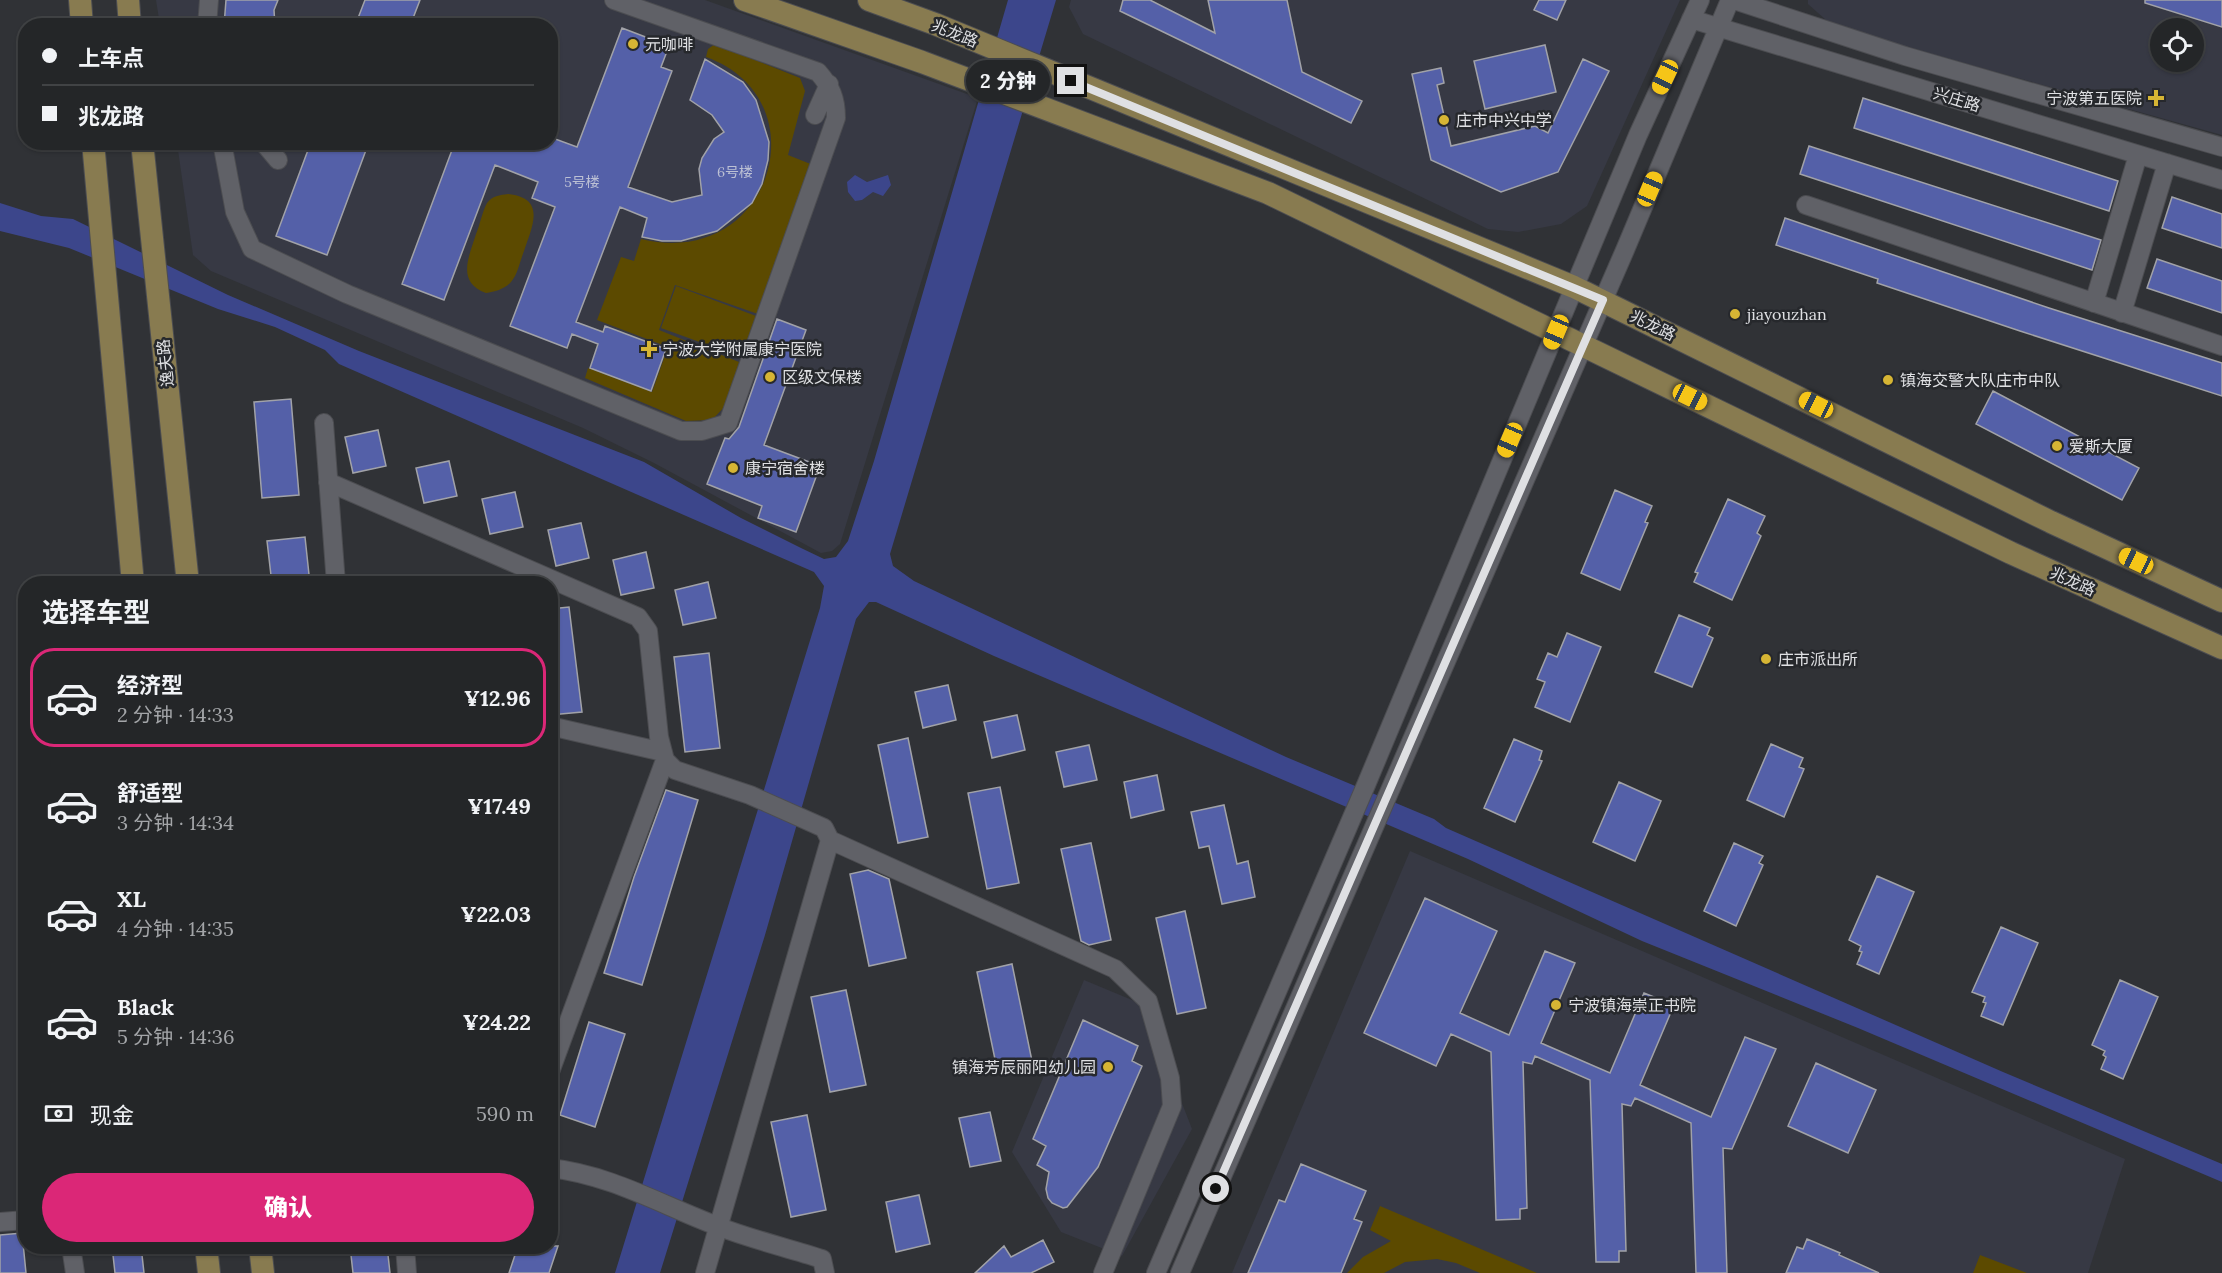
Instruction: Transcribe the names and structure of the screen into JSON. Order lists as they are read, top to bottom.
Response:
{
  "streets": {
    "main road": ["兆龙路", "逸夫路"],
    "street": ["兴庄路"]
  },
  "places": {
    "other": [
      "元咖啡",
      "庄市中兴中学",
      "jiayouzhan",
      "区级文保楼",
      "镇海交警大队庄市中队",
      "爱斯大厦",
      "康宁宿舍楼",
      "庄市派出所",
      "宁波镇海崇正书院",
      "镇海芳辰丽阳幼儿园"
    ],
    "health": ["宁波第五医院", "宁波大学附属康宁医院"]
  },
  "house_numbers": ["6号楼", "5号楼"],
  "page": {
    "banner": ["上车点", "兆龙路"],
    "bubble": "2 分钟",
    "heading": "选择车型",
    "list": [
      {
        "name": "经济型",
        "note": "2 分钟 · 14:33",
        "value": "¥12.96"
      },
      {
        "name": "舒适型",
        "note": "3 分钟 · 14:34",
        "value": "¥17.49"
      },
      {
        "name": "XL",
        "note": "4 分钟 · 14:35",
        "value": "¥22.03"
      },
      {
        "name": "Black",
        "note": "5 分钟 · 14:36",
        "value": "¥24.22"
      }
    ],
    "pay": ["现金", "590 m"],
    "buttons": "确认"
  }
}
